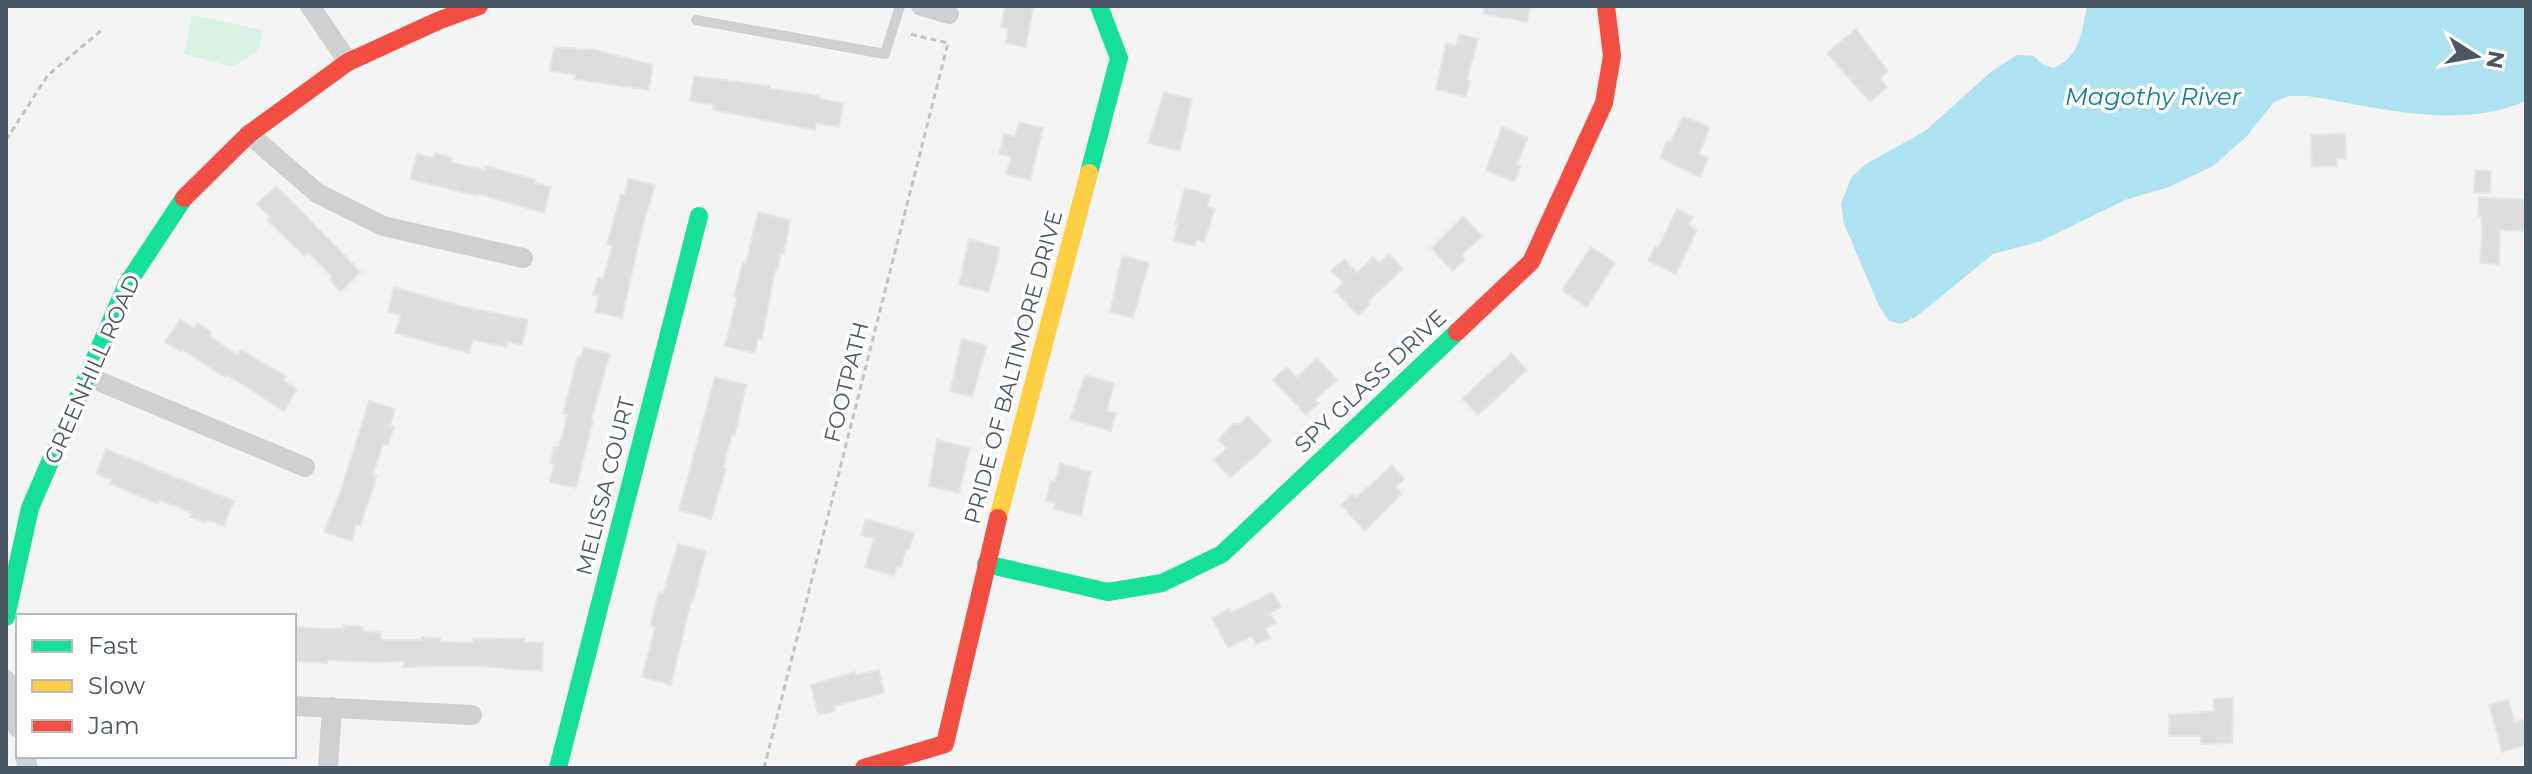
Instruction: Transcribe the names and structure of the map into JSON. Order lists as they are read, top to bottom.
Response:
{
  "streets": {
    "street": [
      "PRIDE OF BALTIMORE DRIVE",
      "GREENHILL ROAD",
      "SPY GLASS DRIVE",
      "MELISSA COURT"
    ],
    "path": ["FOOTPATH"]
  },
  "crossings": [
    ["PRIDE OF BALTIMORE DRIVE", "SPY GLASS DRIVE"]
  ],
  "water": ["Magothy River"],
  "legend": ["Fast", "Slow", "Jam"],
  "north": "right"
}
